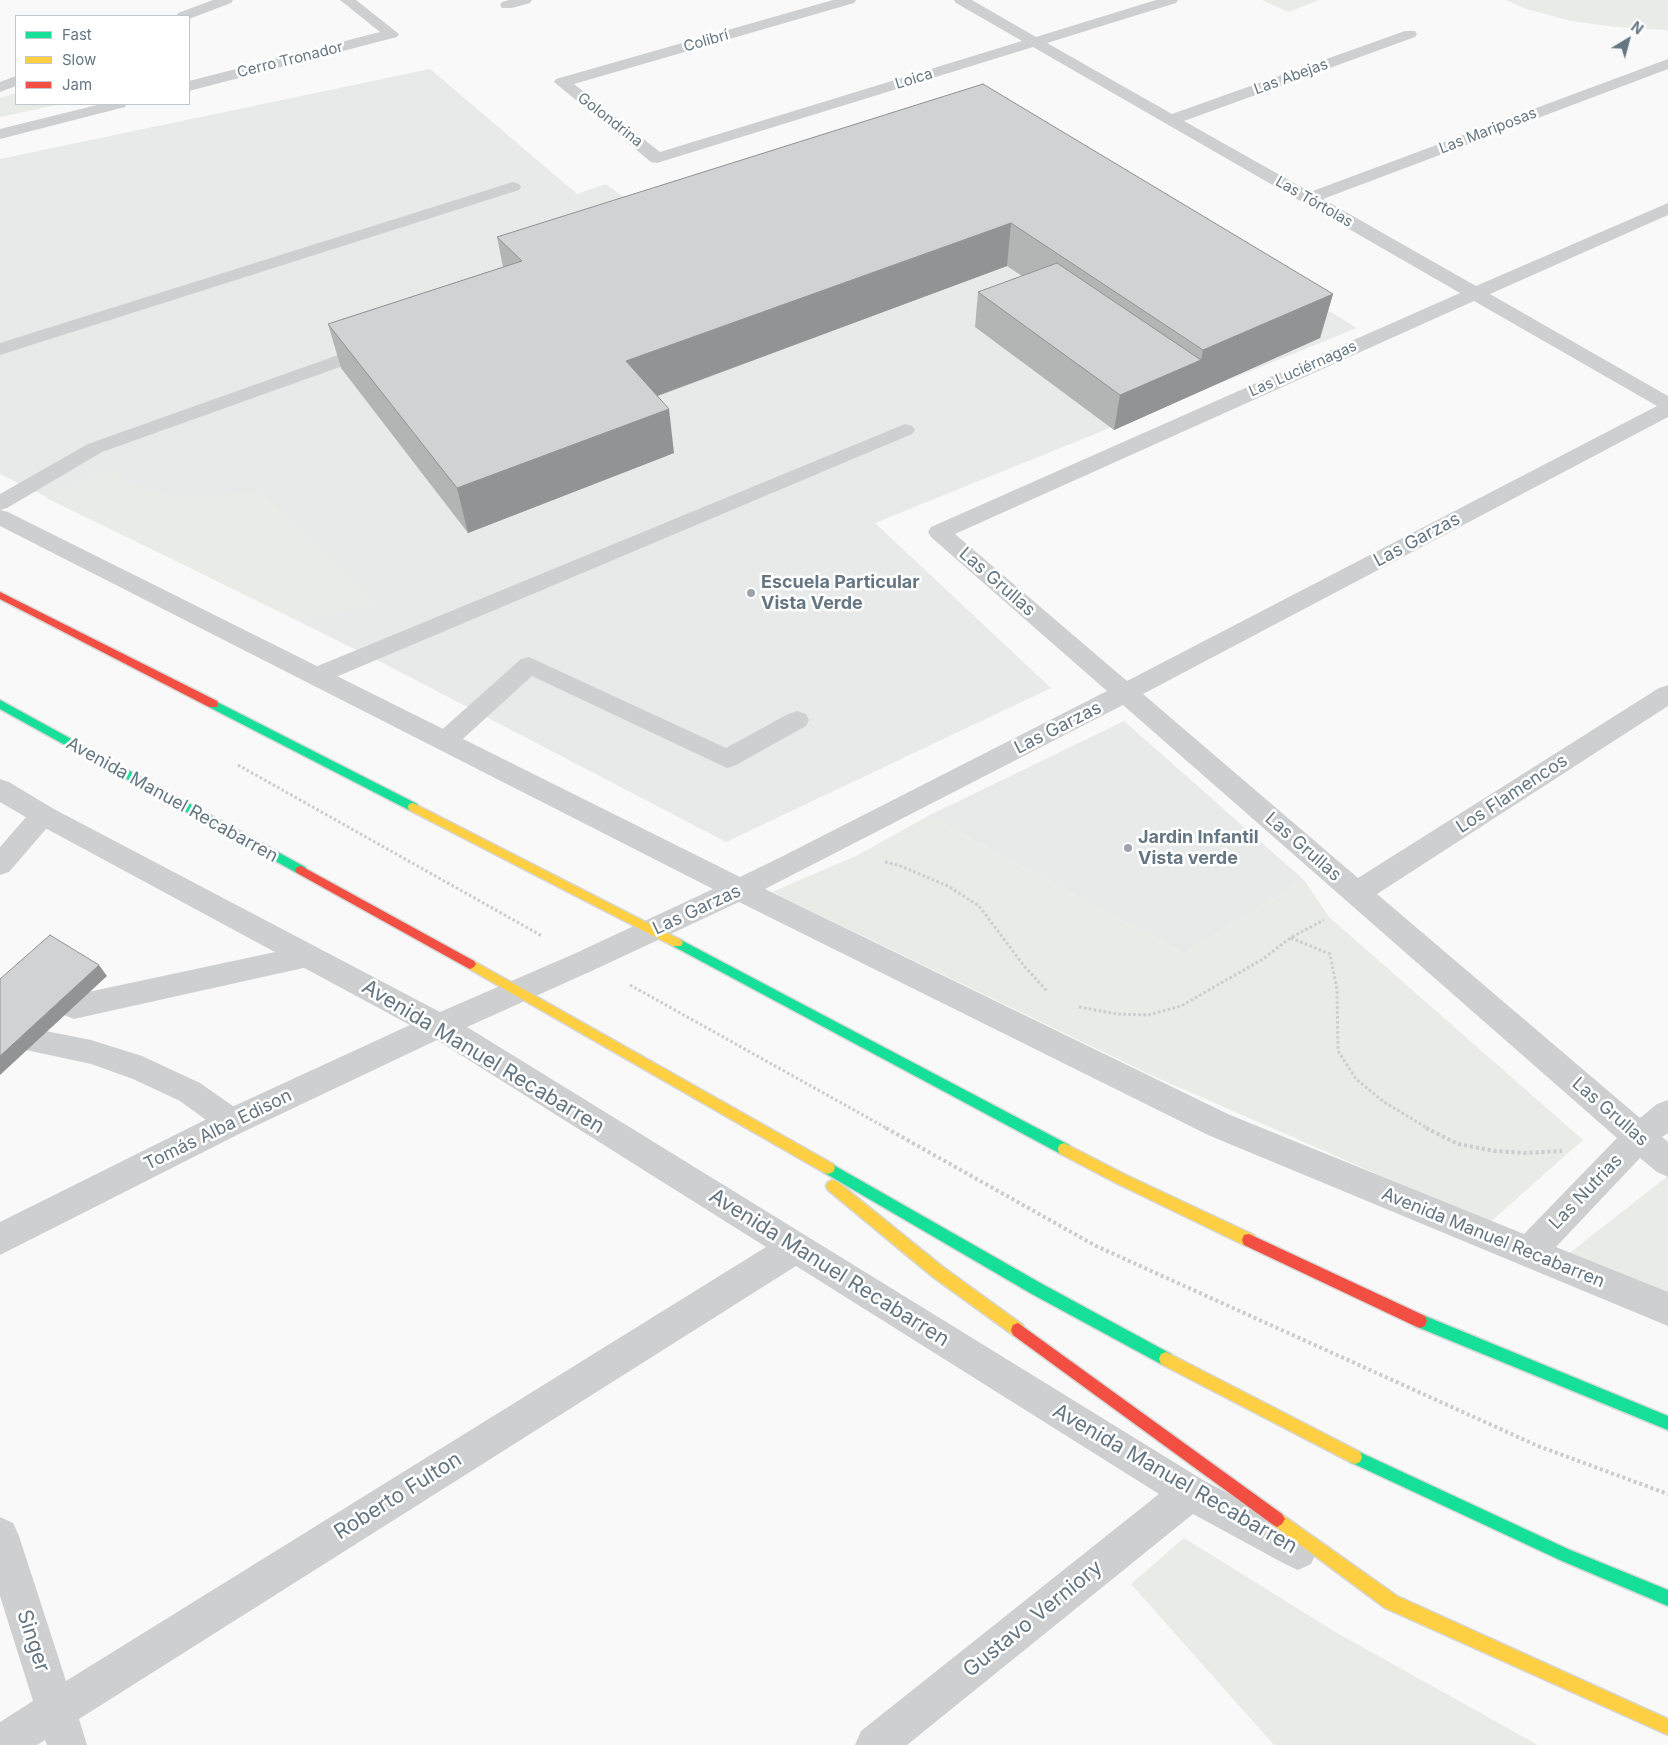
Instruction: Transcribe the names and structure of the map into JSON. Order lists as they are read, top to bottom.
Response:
{
  "streets": {
    "main road": ["Avenida Manuel Recabarren"],
    "street": [
      "Colibrí",
      "Cerro Tronador",
      "Las Abejas",
      "Loica",
      "Golondrina",
      "Las Mariposas",
      "Las Tórtolas",
      "Las Luciérnagas",
      "Las Garzas",
      "Las Grullas",
      "Los Flamencos",
      "Tomás Alba Edison",
      "Las Nutrias",
      "Roberto Fulton",
      "Gustavo Verniory",
      "Singer"
    ]
  },
  "crossings": [
    ["Colibrí", "Golondrina"],
    ["Las Abejas", "Las Tórtolas"],
    ["Loica", "Golondrina"],
    ["Loica", "Las Tórtolas"],
    ["Las Mariposas", "Las Tórtolas"],
    ["Las Tórtolas", "Las Luciérnagas"],
    ["Las Luciérnagas", "Las Grullas"],
    ["Las Garzas", "Las Grullas"],
    ["Las Garzas", "Avenida Manuel Recabarren"],
    ["Las Garzas", "Tomás Alba Edison"],
    ["Las Grullas", "Los Flamencos"],
    ["Las Grullas", "Las Nutrias"],
    ["Avenida Manuel Recabarren", "Tomás Alba Edison"],
    ["Avenida Manuel Recabarren", "Las Nutrias"],
    ["Avenida Manuel Recabarren", "Roberto Fulton"],
    ["Avenida Manuel Recabarren", "Gustavo Verniory"],
    ["Roberto Fulton", "Singer"]
  ],
  "places": ["Escuela Particular Vista Verde", "Jardin Infantil Vista verde"],
  "legend": ["Fast", "Slow", "Jam"],
  "north": "top right"
}
